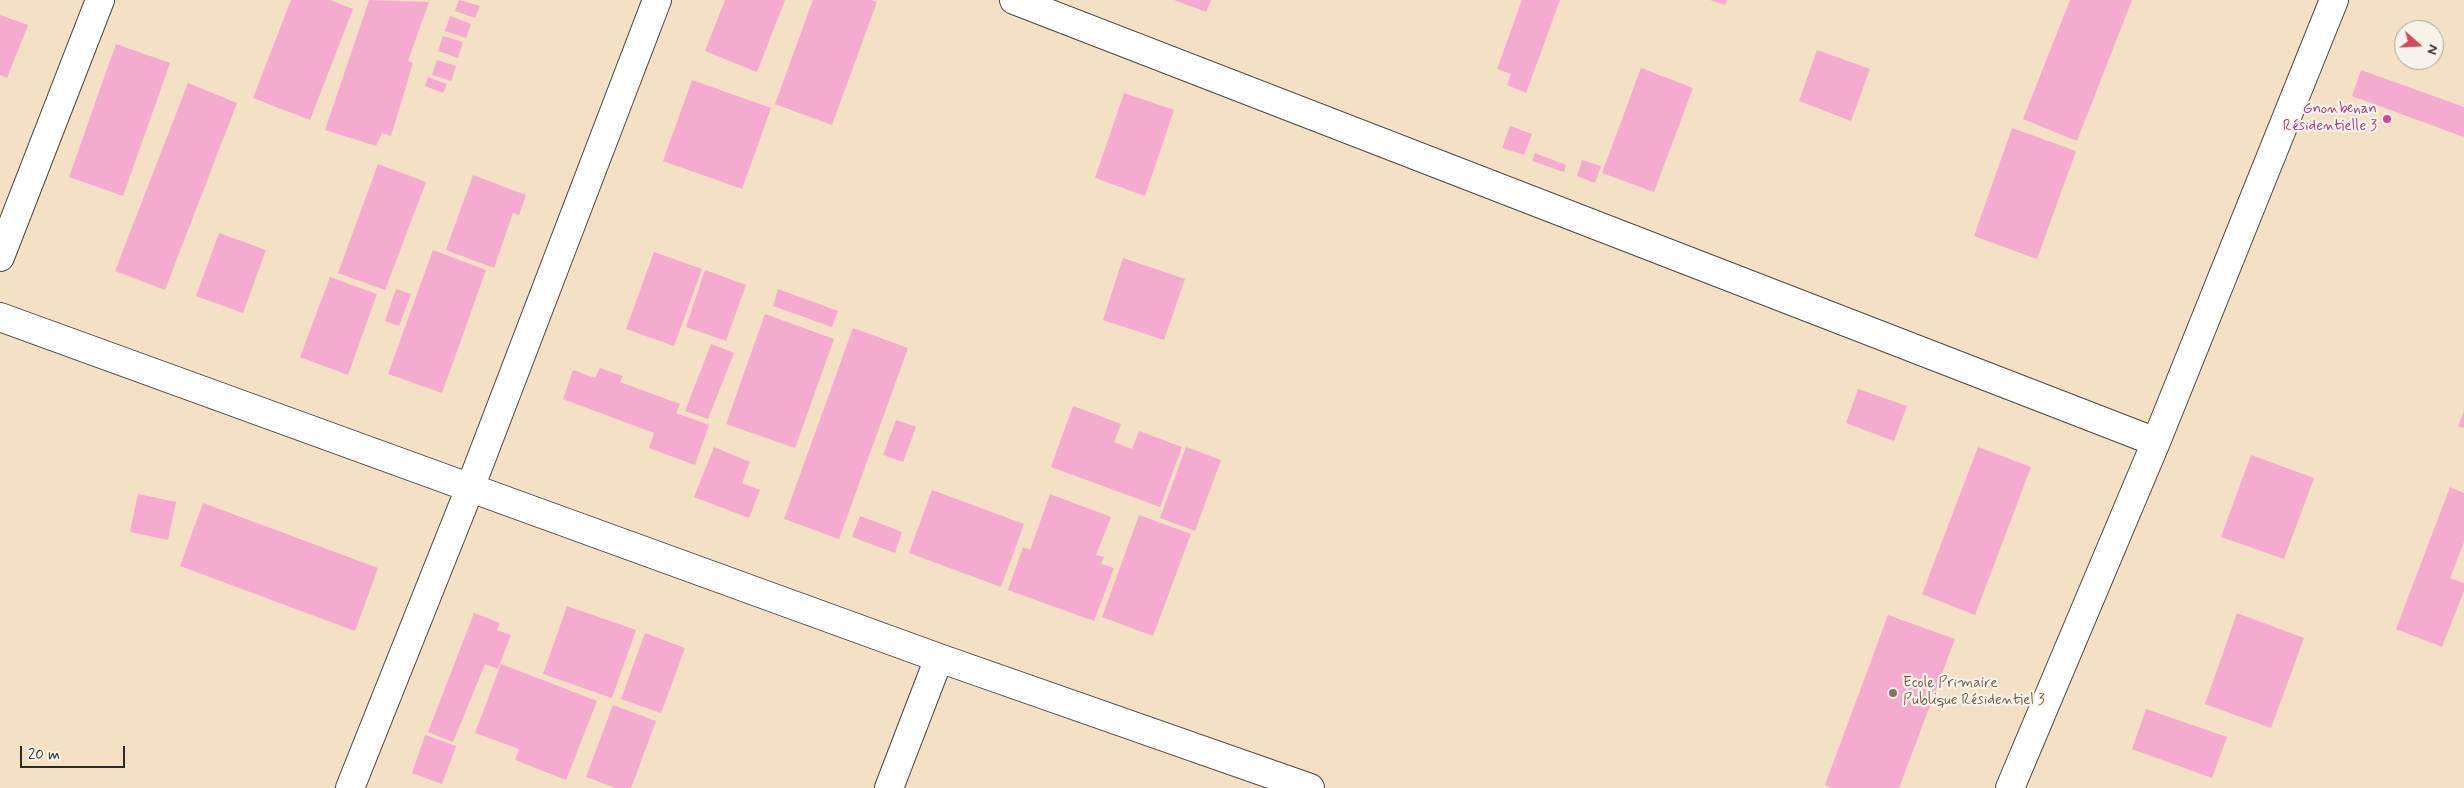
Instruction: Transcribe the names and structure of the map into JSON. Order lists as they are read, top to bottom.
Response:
{
  "places": ["Gnonbenan Résidentielle 3", "Ecole Primaire Publique Résidentiel 3"],
  "scale_bar": "20 m",
  "north": "right"
}
